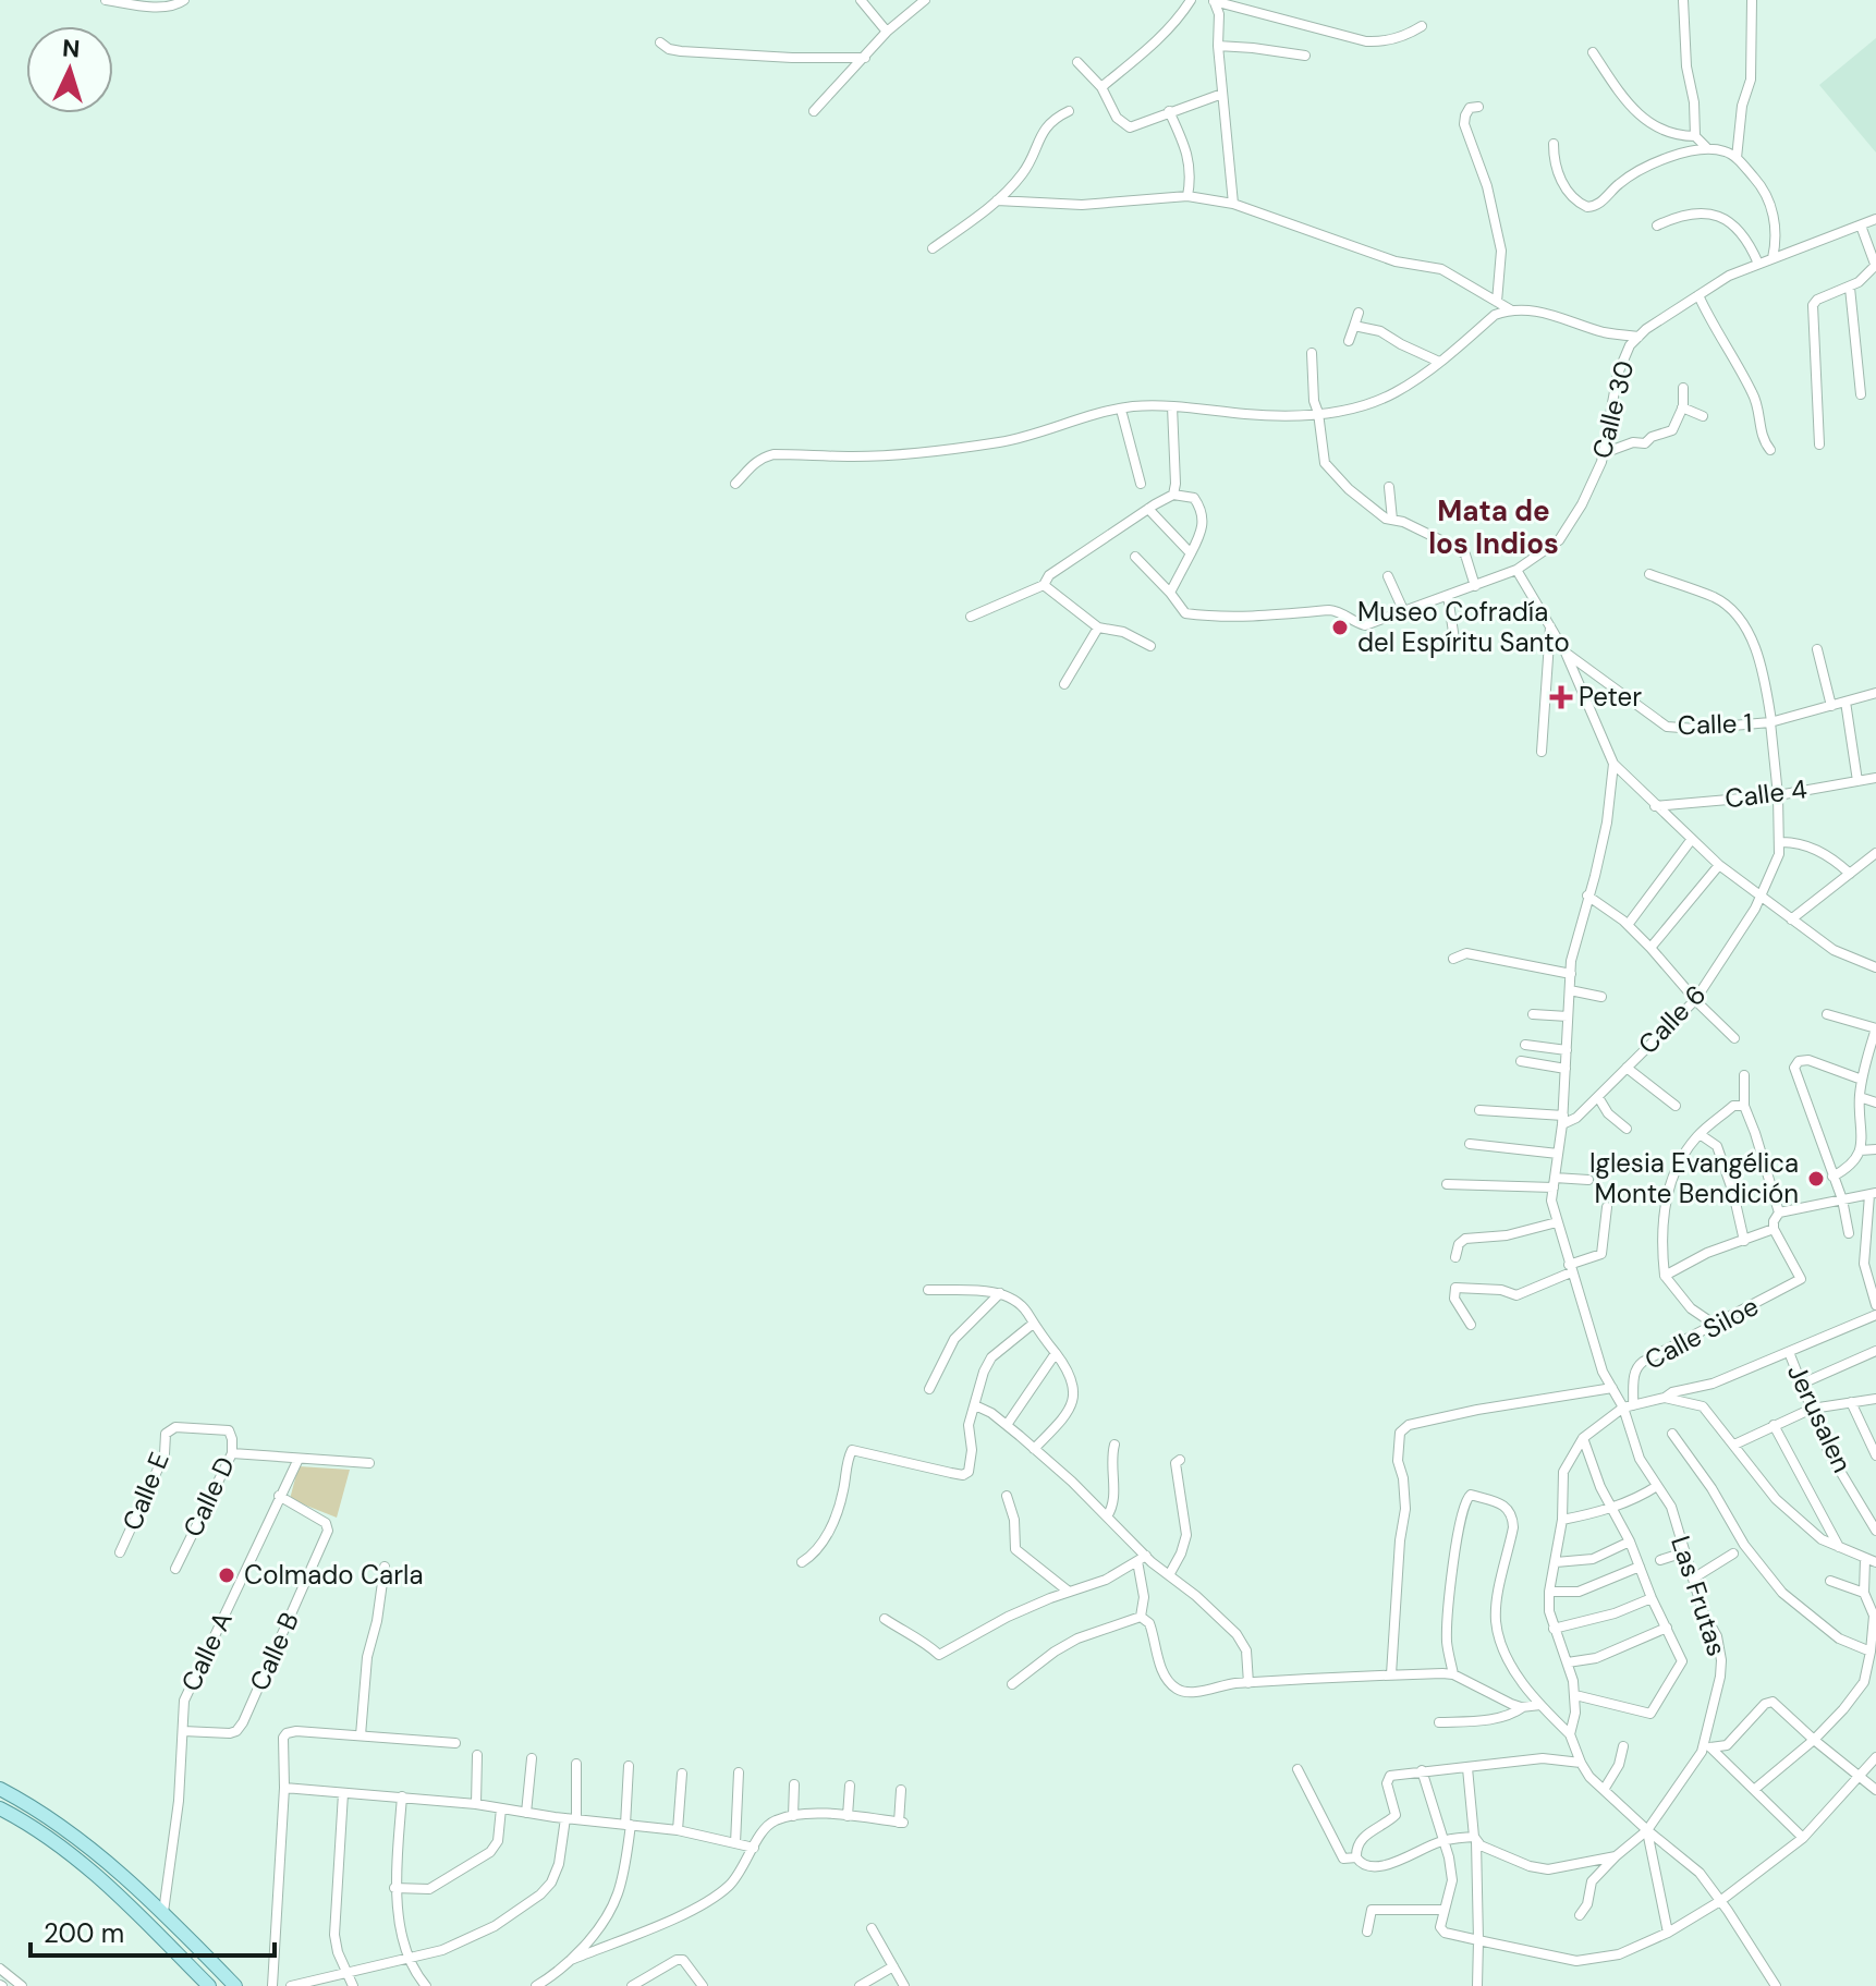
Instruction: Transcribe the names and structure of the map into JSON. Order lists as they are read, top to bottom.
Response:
{
  "streets": {
    "street": [
      "Calle 30",
      "Calle 1",
      "Calle 4",
      "Calle 6",
      "Calle Siloe",
      "Jerusalen",
      "Calle E",
      "Calle D",
      "Las Frutas",
      "Calle A",
      "Calle B"
    ]
  },
  "crossings": [
    ["Calle 30", "Calle 1"],
    ["Calle 1", "Calle 6"],
    ["Calle 4", "Calle 6"],
    ["Calle 6", "Las Frutas"],
    ["Calle Siloe", "Las Frutas"],
    ["Calle E", "Calle D"],
    ["Calle A", "Calle B"]
  ],
  "districts": ["Mata de los Indios"],
  "places": {
    "other": ["Museo Cofradía del Espíritu Santo", "Iglesia Evangélica Monte Bendición", "Colmado Carla"],
    "health": ["Peter"]
  },
  "scale_bar": "200 m",
  "north": "top"
}
